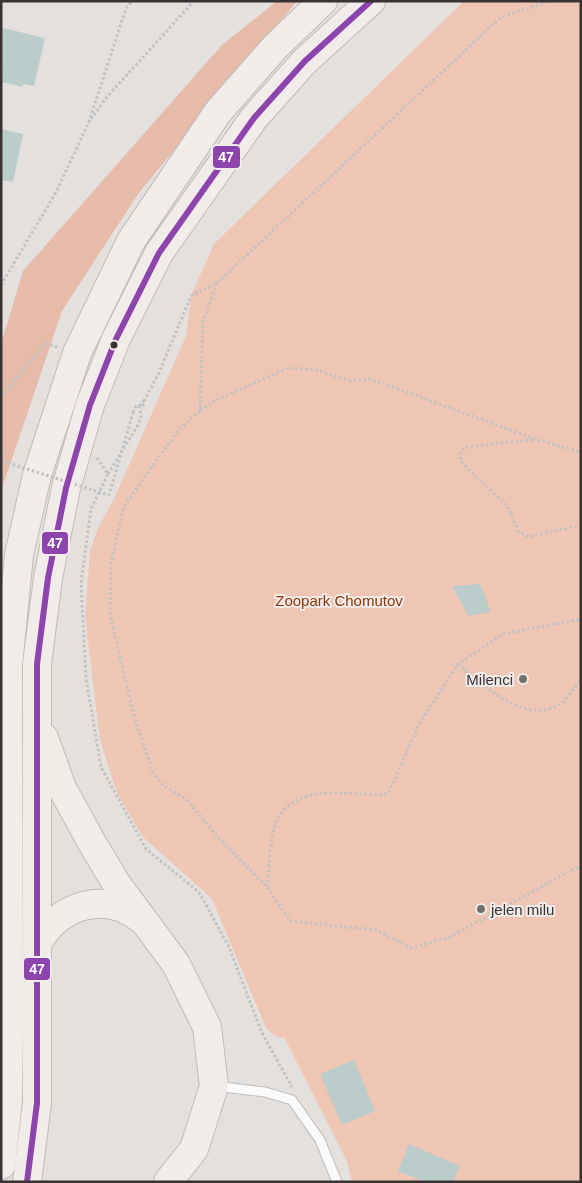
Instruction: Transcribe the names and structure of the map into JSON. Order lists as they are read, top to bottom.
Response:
{
  "parks": ["Zoopark Chomutov"],
  "places": ["Milenci", "jelen milu"],
  "lines": ["transit line 47"]
}
